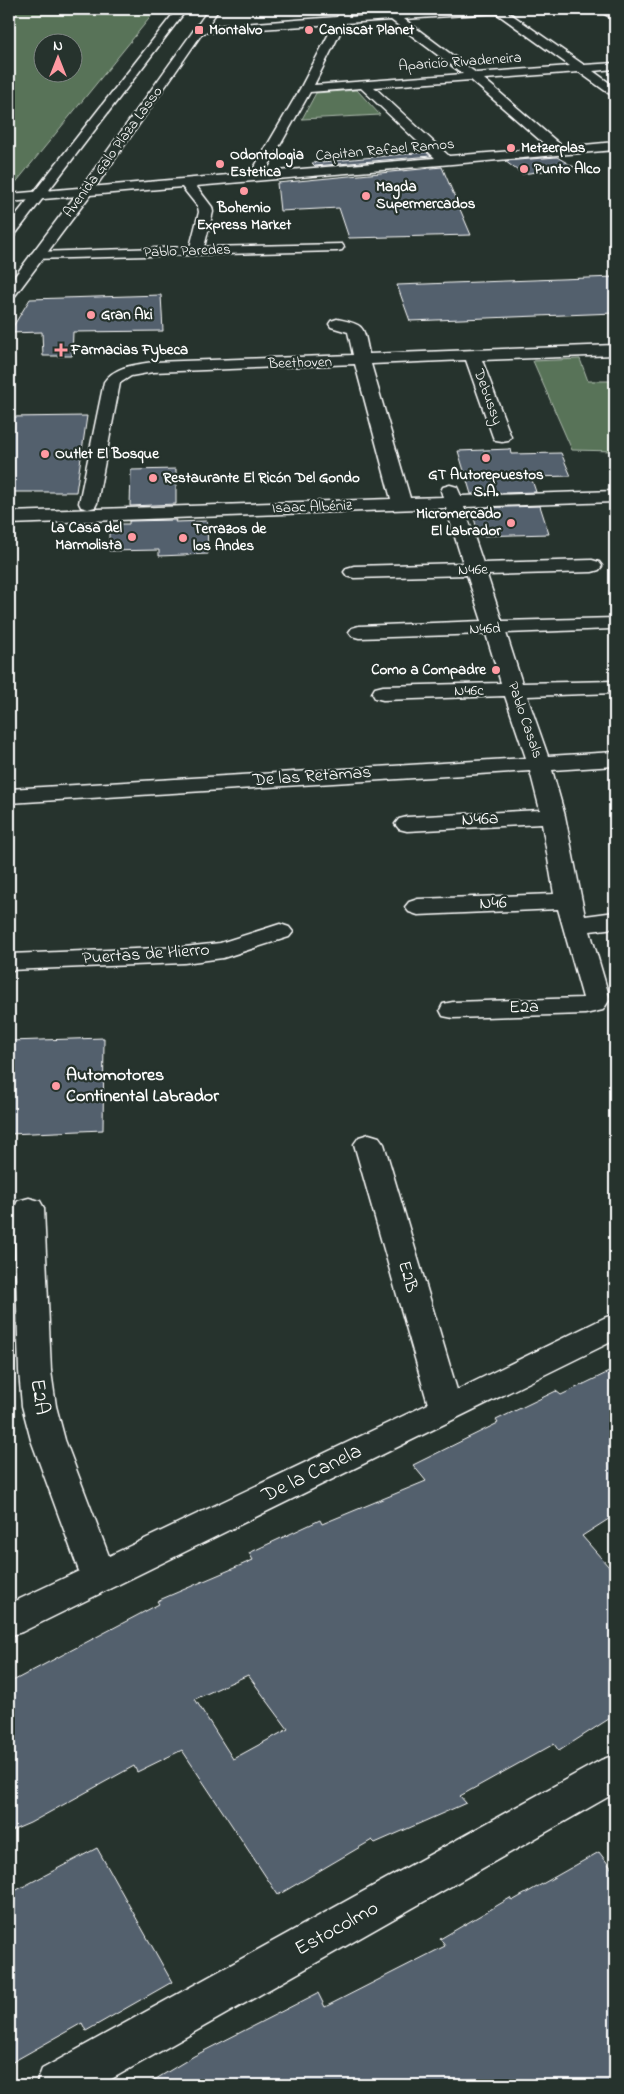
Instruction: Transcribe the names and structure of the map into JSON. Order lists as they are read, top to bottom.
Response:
{
  "streets": {
    "street": [
      "Aparicio Rivadeneira",
      "Capitan Rafael Ramos",
      "Avenida Galo Plaza Lasso",
      "Pablo Paredes",
      "Beethoven",
      "Debussy",
      "Isaac Albéniz",
      "N46e",
      "N46d",
      "N46c",
      "Pablo Casals",
      "De las Retamas",
      "N46a",
      "N46",
      "Puertas de Hierro",
      "E2a",
      "E2B",
      "E2A",
      "De la Canela",
      "Estocolmo"
    ]
  },
  "crossings": [
    ["Capitan Rafael Ramos", "Avenida Galo Plaza Lasso"],
    ["Avenida Galo Plaza Lasso", "Pablo Paredes"],
    ["Beethoven", "Debussy"],
    ["Beethoven", "Isaac Albéniz"],
    ["Isaac Albéniz", "Pablo Casals"],
    ["N46e", "Pablo Casals"],
    ["N46d", "Pablo Casals"],
    ["N46c", "Pablo Casals"],
    ["Pablo Casals", "De las Retamas"],
    ["Pablo Casals", "N46a"],
    ["Pablo Casals", "N46"],
    ["Pablo Casals", "E2a"],
    ["E2B", "De la Canela"],
    ["E2A", "De la Canela"]
  ],
  "places": {
    "transit": ["Montalvo"],
    "other": [
      "Caniscat Planet",
      "Metzerplas",
      "Odontologia Estetica",
      "Punto Alco",
      "Bohemio Express Market",
      "Magda Supermercados",
      "Gran Aki",
      "Outlet El Bosque",
      "GT Autorepuestos S.A.",
      "Restaurante El Ricón Del Gondo",
      "Micromercado El Labrador",
      "La Casa del Marmolista",
      "Terrazos de los Andes",
      "Como a Compadre",
      "Automotores Continental Labrador"
    ],
    "health": ["Farmacias Fybeca"]
  },
  "north": "top"
}
